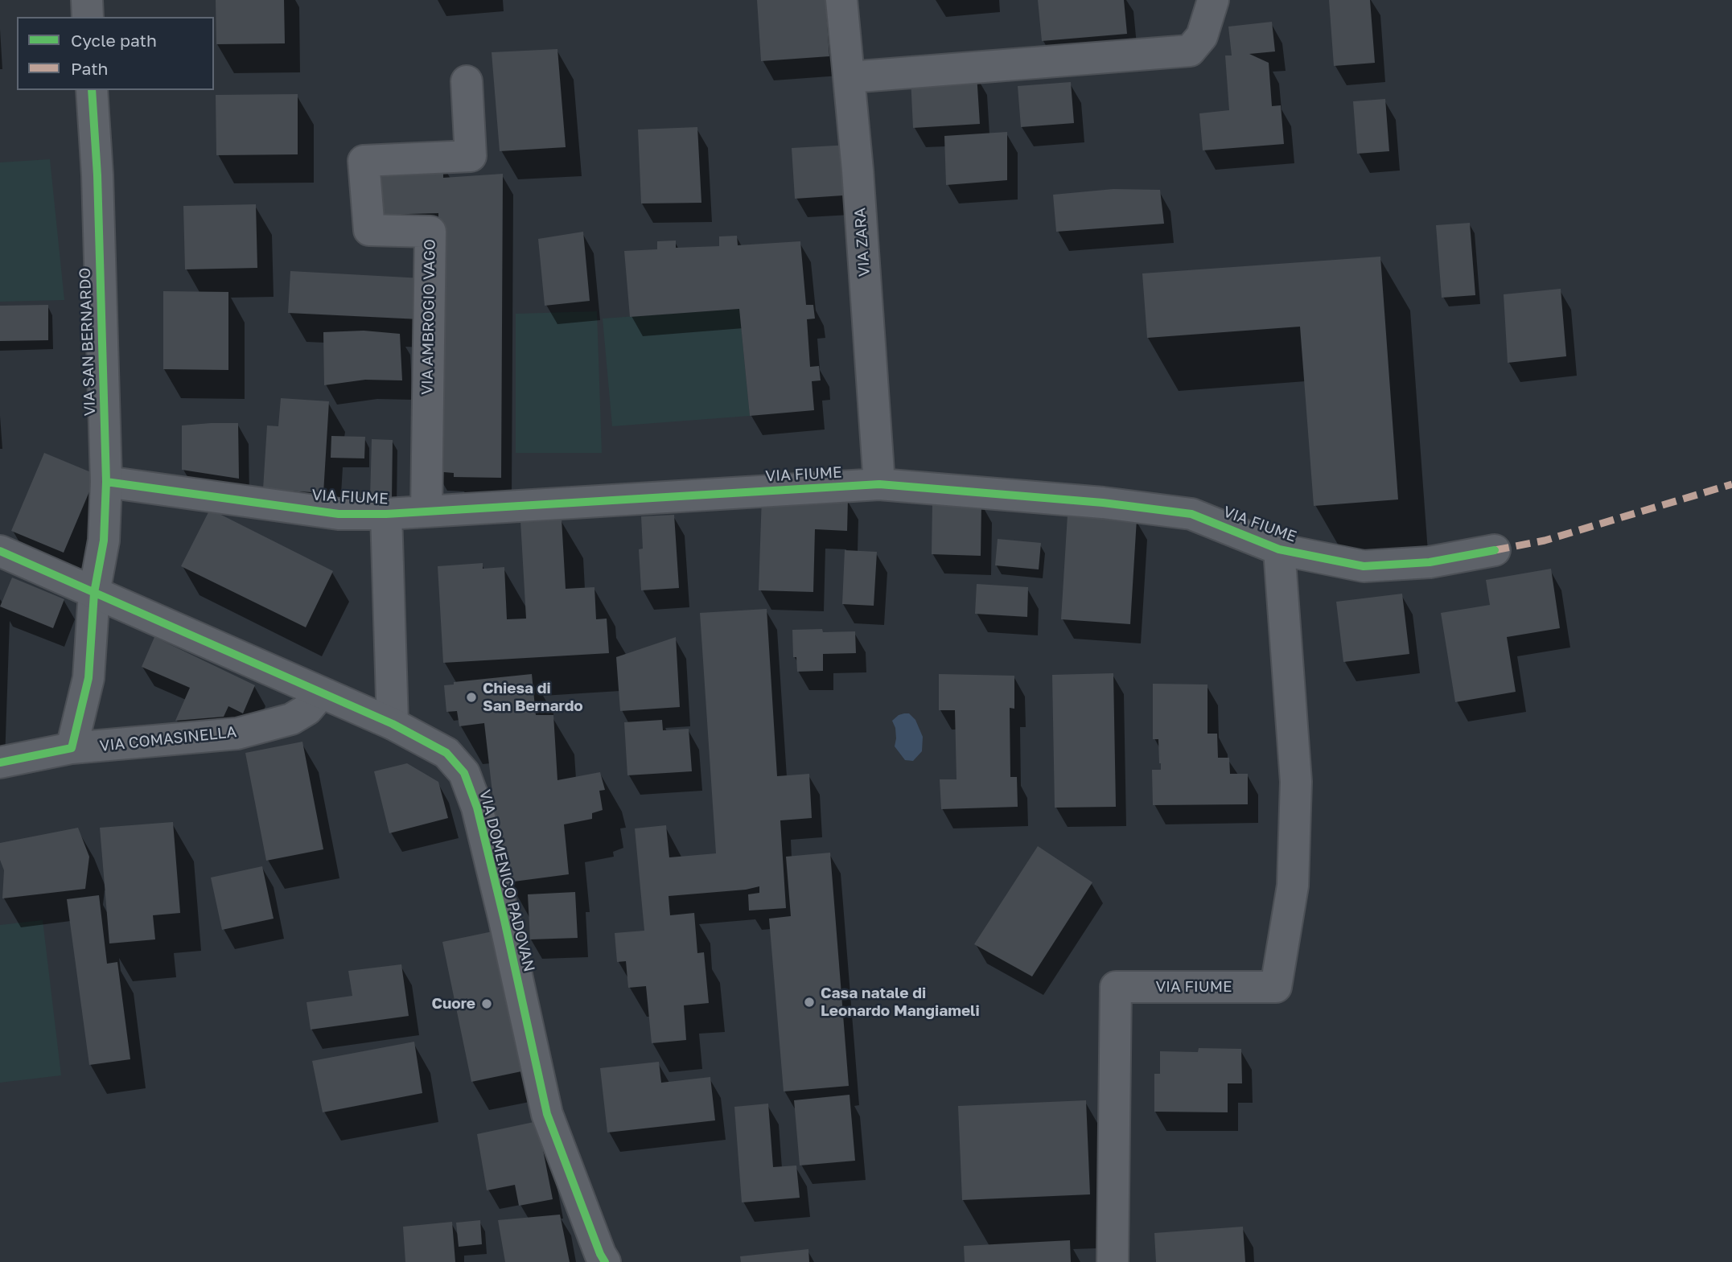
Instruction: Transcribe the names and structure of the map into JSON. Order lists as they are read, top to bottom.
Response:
{
  "streets": {
    "street": [
      "VIA ZARA",
      "VIA AMBROGIO VAGO",
      "VIA SAN BERNARDO",
      "VIA FIUME",
      "VIA COMASINELLA",
      "VIA DOMENICO PADOVAN"
    ]
  },
  "crossings": [
    ["VIA ZARA", "VIA FIUME"],
    ["VIA AMBROGIO VAGO", "VIA FIUME"],
    ["VIA SAN BERNARDO", "VIA FIUME"],
    ["VIA SAN BERNARDO", "VIA COMASINELLA"],
    ["VIA SAN BERNARDO", "VIA DOMENICO PADOVAN"],
    ["VIA FIUME", "VIA DOMENICO PADOVAN"],
    ["VIA COMASINELLA", "VIA DOMENICO PADOVAN"]
  ],
  "places": ["Chiesa di San Bernardo", "Casa natale di Leonardo Mangiameli", "Cuore"],
  "legend": ["Cycle path", "Path"]
}
